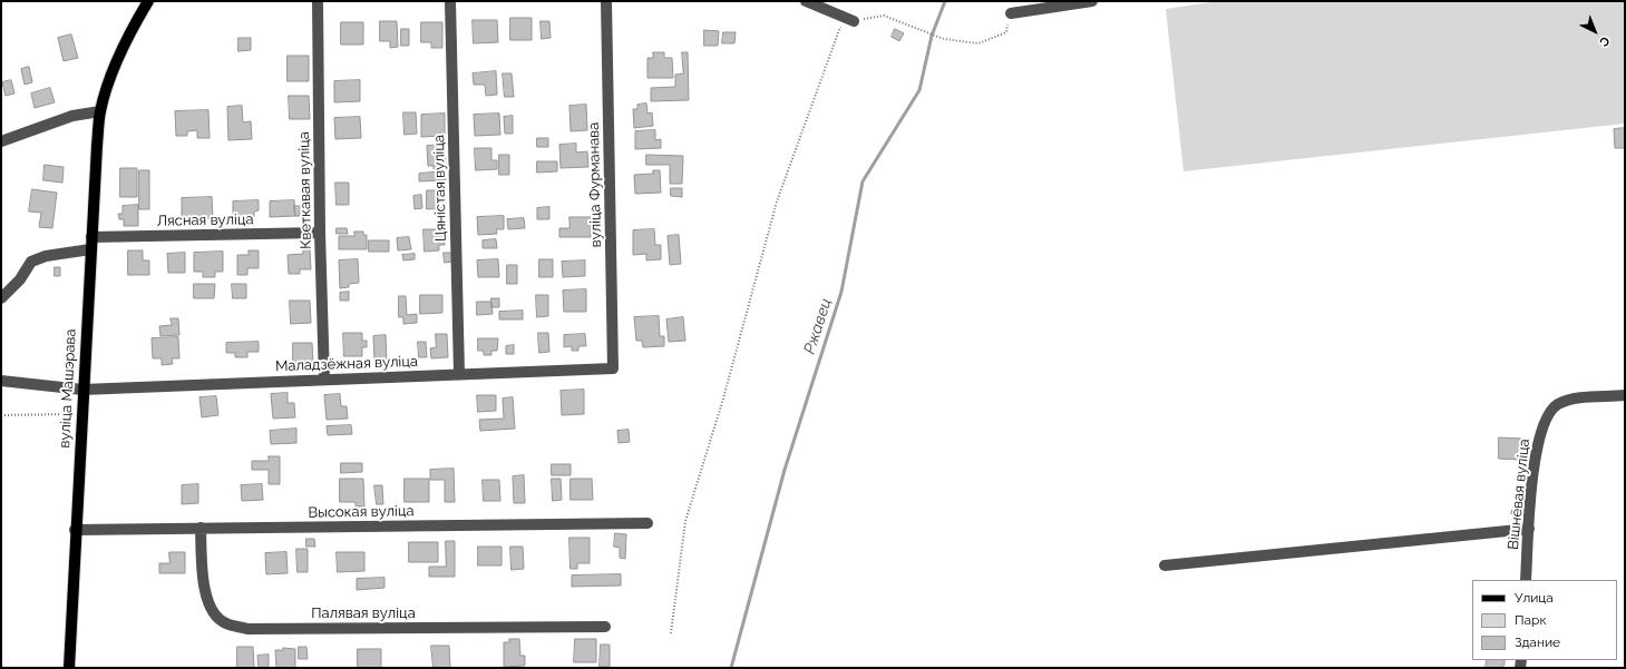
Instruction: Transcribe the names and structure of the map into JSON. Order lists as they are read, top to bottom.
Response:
{
  "streets": {
    "main road": ["вуліца Машэрава"],
    "street": [
      "вуліца Фурманава",
      "Цяністая вуліца",
      "Кветкавая вуліца",
      "Лясная вуліца",
      "Маладзёжная вуліца",
      "Вішнёвая вуліца",
      "Высокая вуліца",
      "Палявая вуліца"
    ]
  },
  "crossings": [
    ["вуліца Фурманава", "Маладзёжная вуліца"],
    ["Цяністая вуліца", "Маладзёжная вуліца"],
    ["Кветкавая вуліца", "Лясная вуліца"],
    ["Кветкавая вуліца", "Маладзёжная вуліца"],
    ["Лясная вуліца", "вуліца Машэрава"],
    ["Маладзёжная вуліца", "вуліца Машэрава"],
    ["вуліца Машэрава", "Высокая вуліца"],
    ["Высокая вуліца", "Палявая вуліца"]
  ],
  "water": ["Ржавец"],
  "legend": ["Улица", "Парк", "Здание"],
  "north": "bottom right"
}
